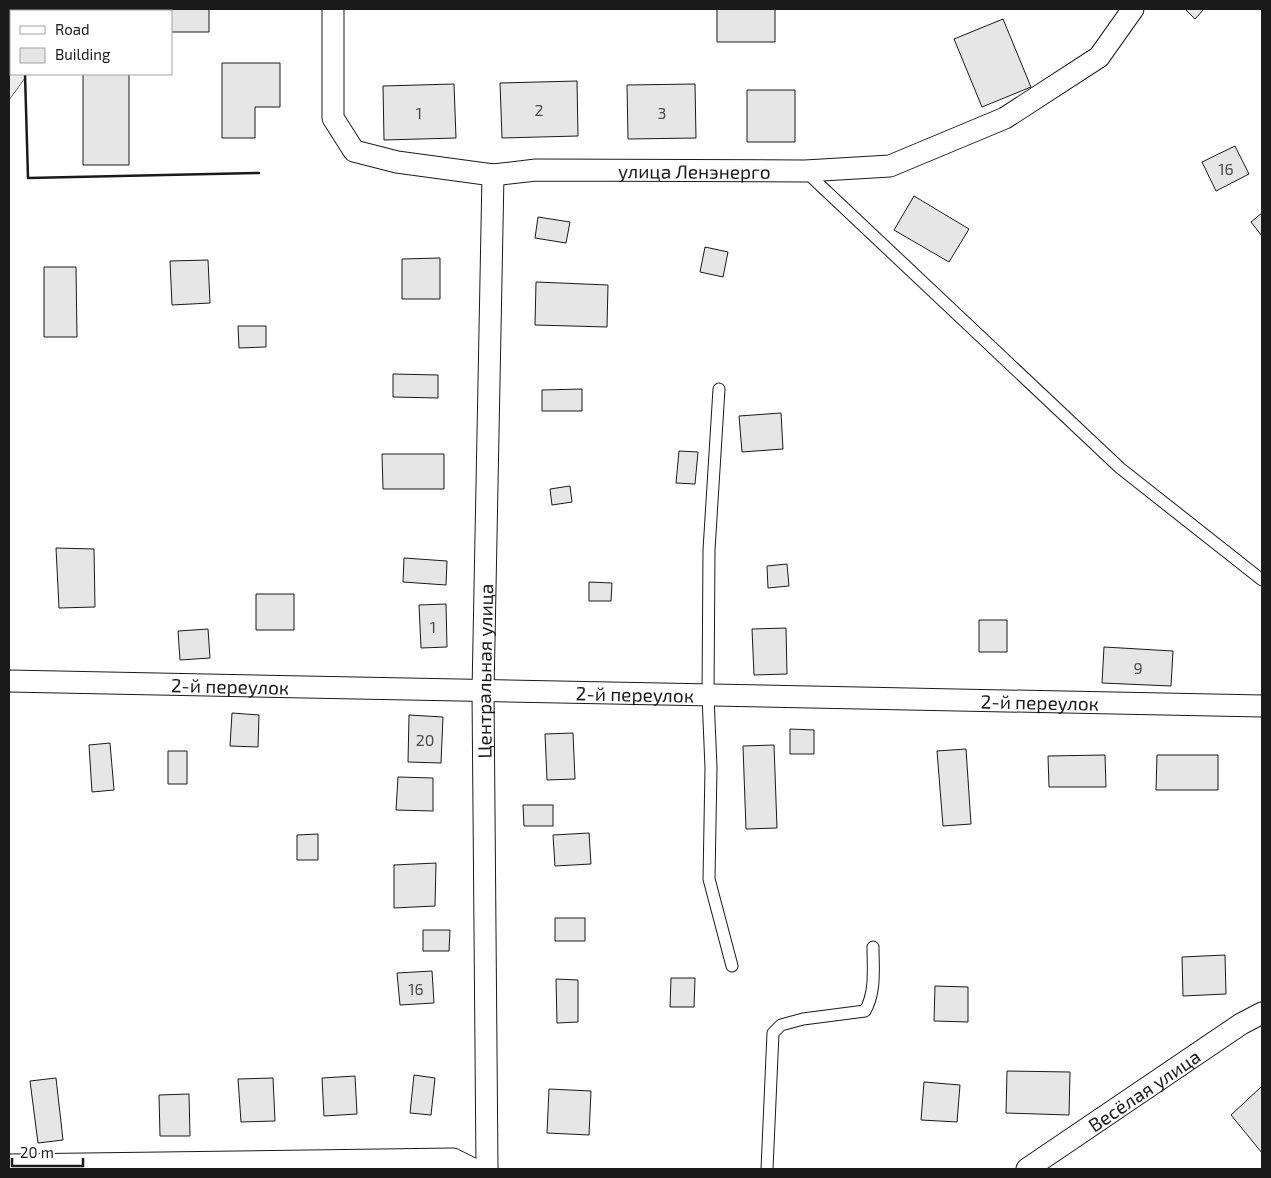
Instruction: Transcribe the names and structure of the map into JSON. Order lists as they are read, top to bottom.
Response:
{
  "streets": {
    "street": [
      "улица Ленэнерго",
      "Центральная улица",
      "2-й переулок",
      "Весёлая улица"
    ]
  },
  "crossings": [
    ["улица Ленэнерго", "Центральная улица"],
    ["Центральная улица", "2-й переулок"]
  ],
  "house_numbers": [
    "2",
    "1",
    "3",
    "16",
    "1",
    "9",
    "20",
    "16"
  ],
  "legend": ["Road", "Building"],
  "scale_bar": "20 m"
}
